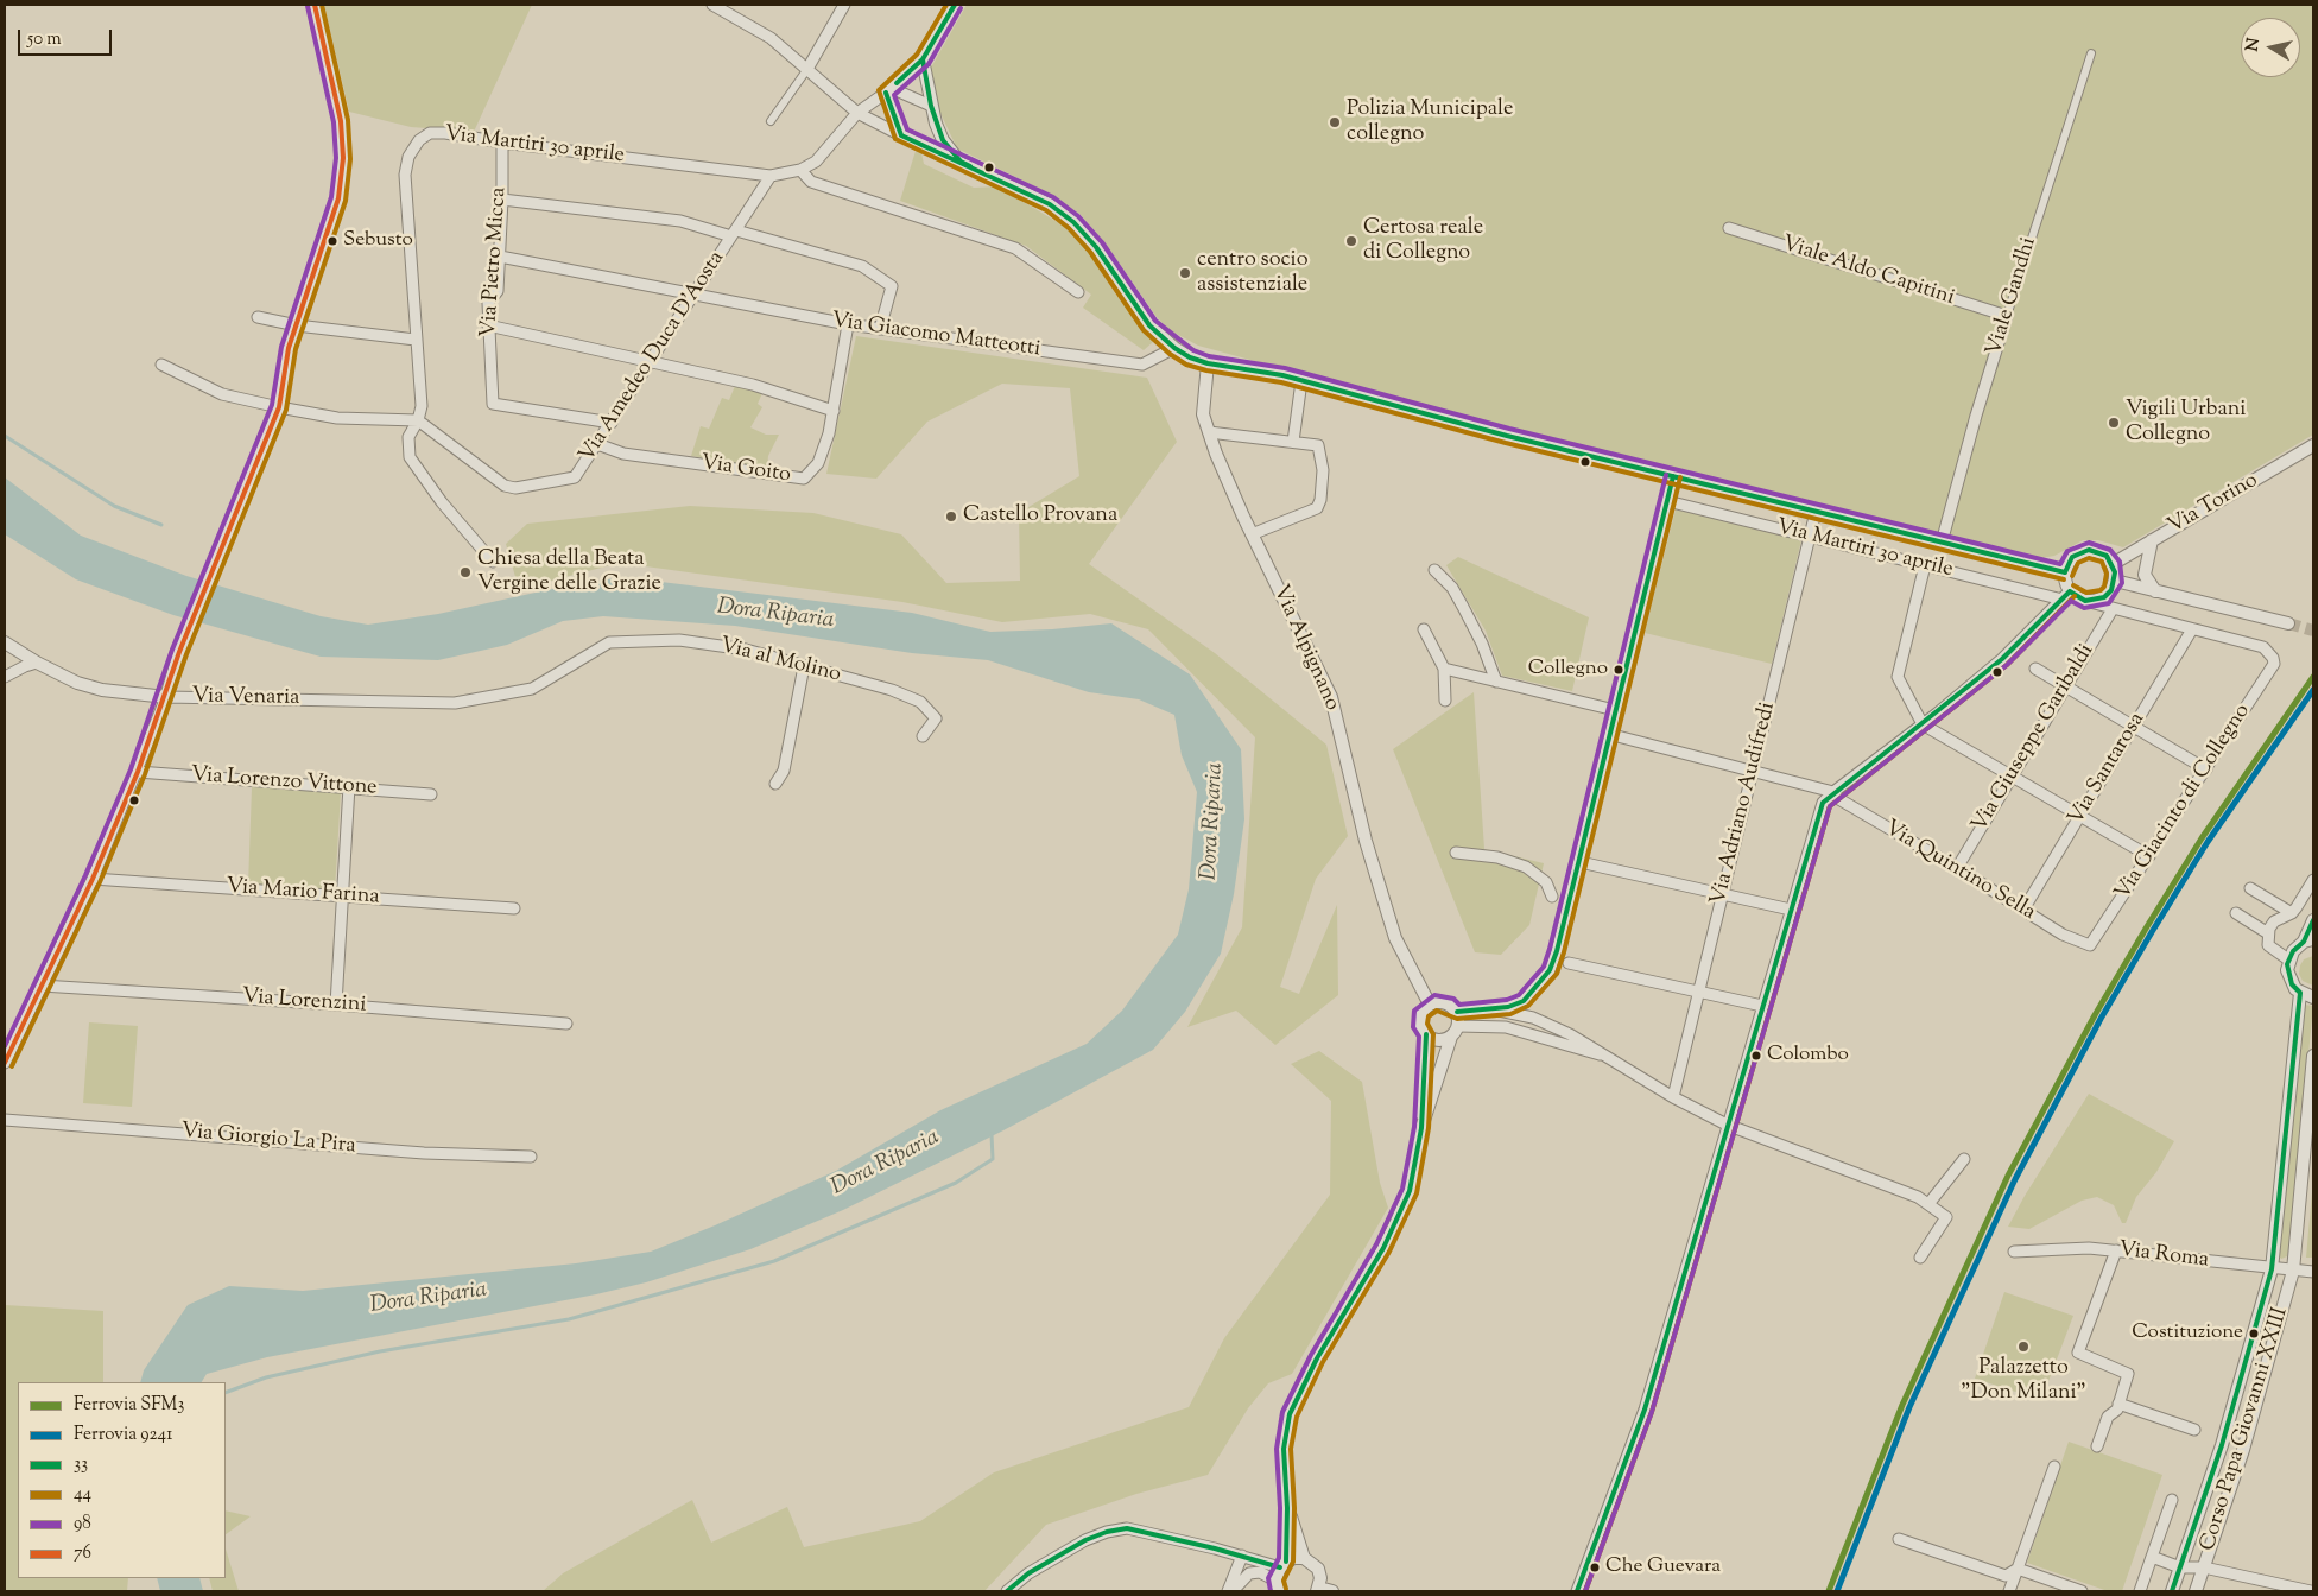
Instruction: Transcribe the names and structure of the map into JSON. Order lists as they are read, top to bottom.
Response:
{
  "streets": {
    "street": [
      "Via Martiri 30 aprile",
      "Via Pietro Micca",
      "Viale Aldo Capitini",
      "Viale Gandhi",
      "Via Giacomo Matteotti",
      "Via Amedeo Duca D'Aosta",
      "Via Goito",
      "Via Torino",
      "Via Alpignano",
      "Via al Molino",
      "Via Venaria",
      "Via Giuseppe Garibaldi",
      "Via Santarosa",
      "Via Lorenzo Vittone",
      "Via Giacinto di Collegno",
      "Via Adriano Audifredi",
      "Via Quintino Sella",
      "Via Mario Farina",
      "Via Lorenzini",
      "Via Giorgio La Pira",
      "Via Roma",
      "Corso Papa Giovanni XXIII"
    ]
  },
  "crossings": [
    ["Via Martiri 30 aprile", "Via Pietro Micca"],
    ["Via Martiri 30 aprile", "Viale Gandhi"],
    ["Via Martiri 30 aprile", "Via Giacomo Matteotti"],
    ["Via Martiri 30 aprile", "Via Amedeo Duca D'Aosta"],
    ["Via Martiri 30 aprile", "Via Torino"],
    ["Via Martiri 30 aprile", "Via Alpignano"],
    ["Via Martiri 30 aprile", "Via Adriano Audifredi"],
    ["Via Pietro Micca", "Via Giacomo Matteotti"],
    ["Via Pietro Micca", "Via Amedeo Duca D'Aosta"],
    ["Viale Aldo Capitini", "Viale Gandhi"],
    ["Via Giacomo Matteotti", "Via Amedeo Duca D'Aosta"],
    ["Via Giacomo Matteotti", "Via Goito"],
    ["Via Amedeo Duca D'Aosta", "Via Goito"],
    ["Via al Molino", "Via Venaria"],
    ["Via Giuseppe Garibaldi", "Via Quintino Sella"],
    ["Via Santarosa", "Via Giacinto di Collegno"],
    ["Via Santarosa", "Via Quintino Sella"],
    ["Via Giacinto di Collegno", "Via Quintino Sella"],
    ["Via Roma", "Corso Papa Giovanni XXIII"]
  ],
  "water": ["Dora Riparia"],
  "places": [
    "Polizia Municipale collegno",
    "Sebusto",
    "Certosa reale di Collegno",
    "centro socio assistenziale",
    "Vigili Urbani Collegno",
    "Castello Provana",
    "Chiesa della Beata Vergine delle Grazie",
    "Collegno",
    "Colombo",
    "Costituzione",
    "Palazzetto \"Don Milani\"",
    "Che Guevara"
  ],
  "lines": [
    "transit line 33",
    "transit line 44",
    "transit line 76",
    "transit line 98",
    "rail line SFM3",
    "rail line 9241"
  ],
  "legend": [
    "Ferrovia SFM3",
    "Ferrovia 9241",
    "33",
    "44",
    "98",
    "76"
  ],
  "scale_bar": "50 m",
  "north": "left"
}
